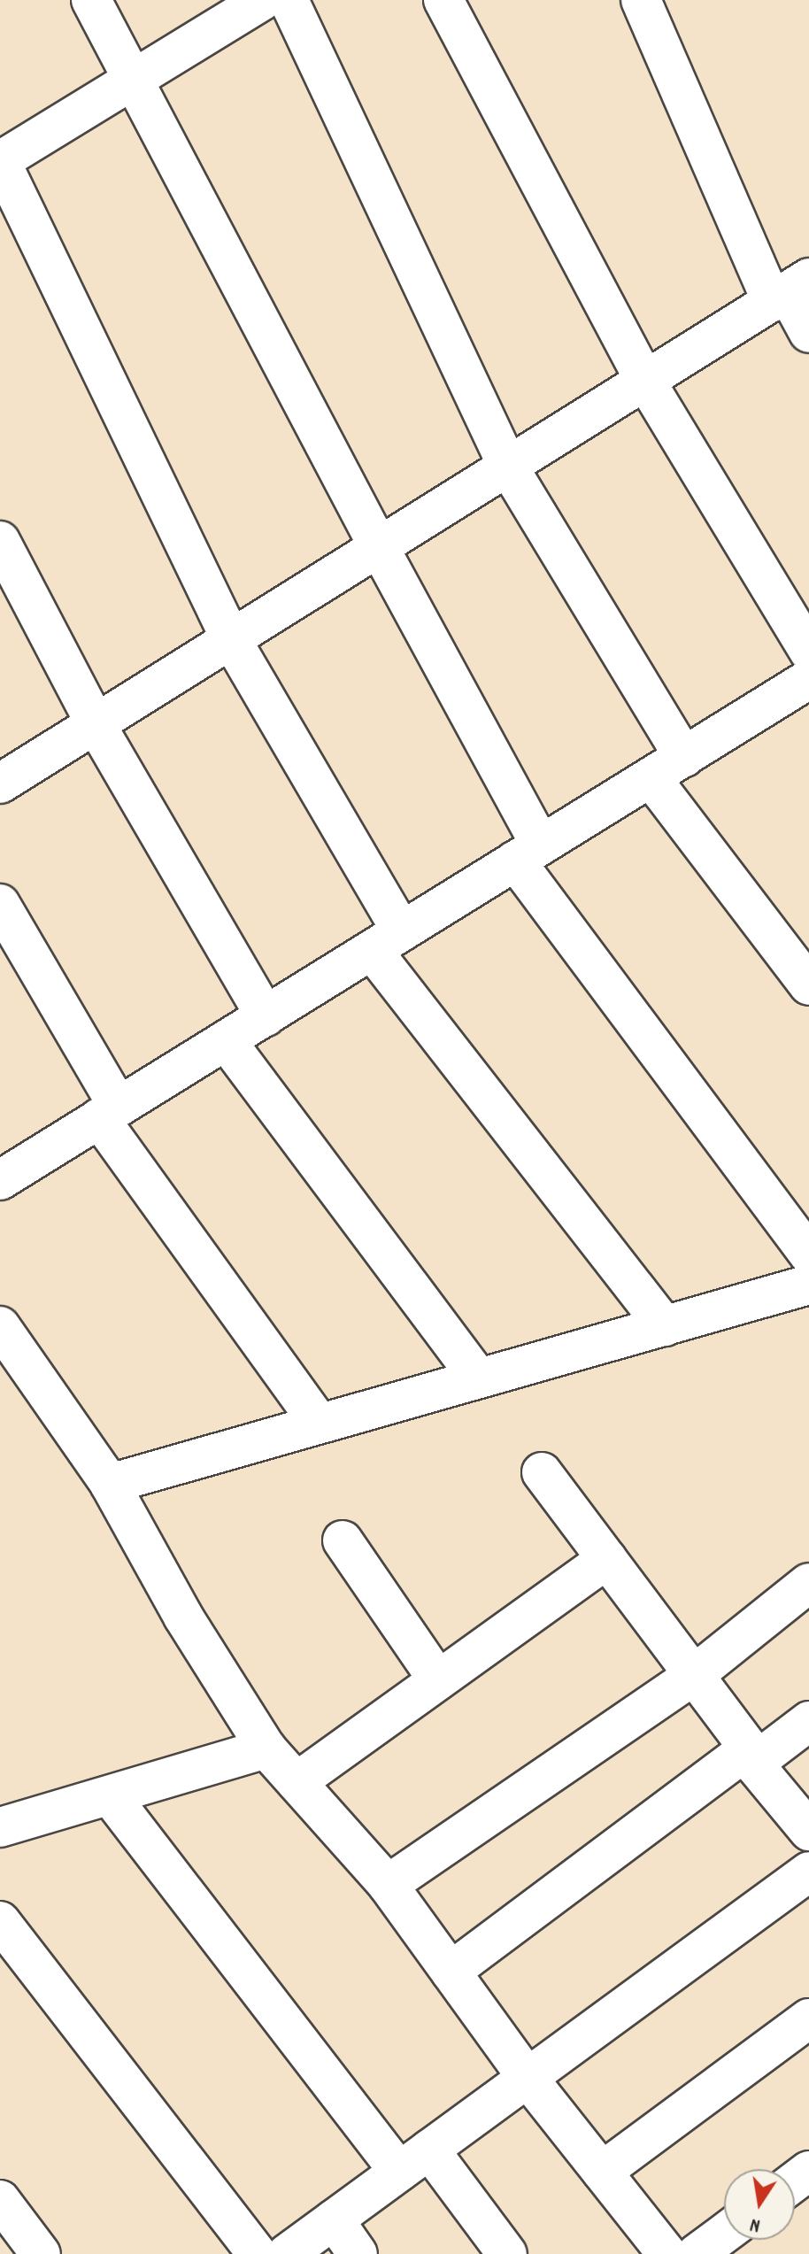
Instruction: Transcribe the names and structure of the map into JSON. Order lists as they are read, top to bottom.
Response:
{
  "north": "bottom"
}
